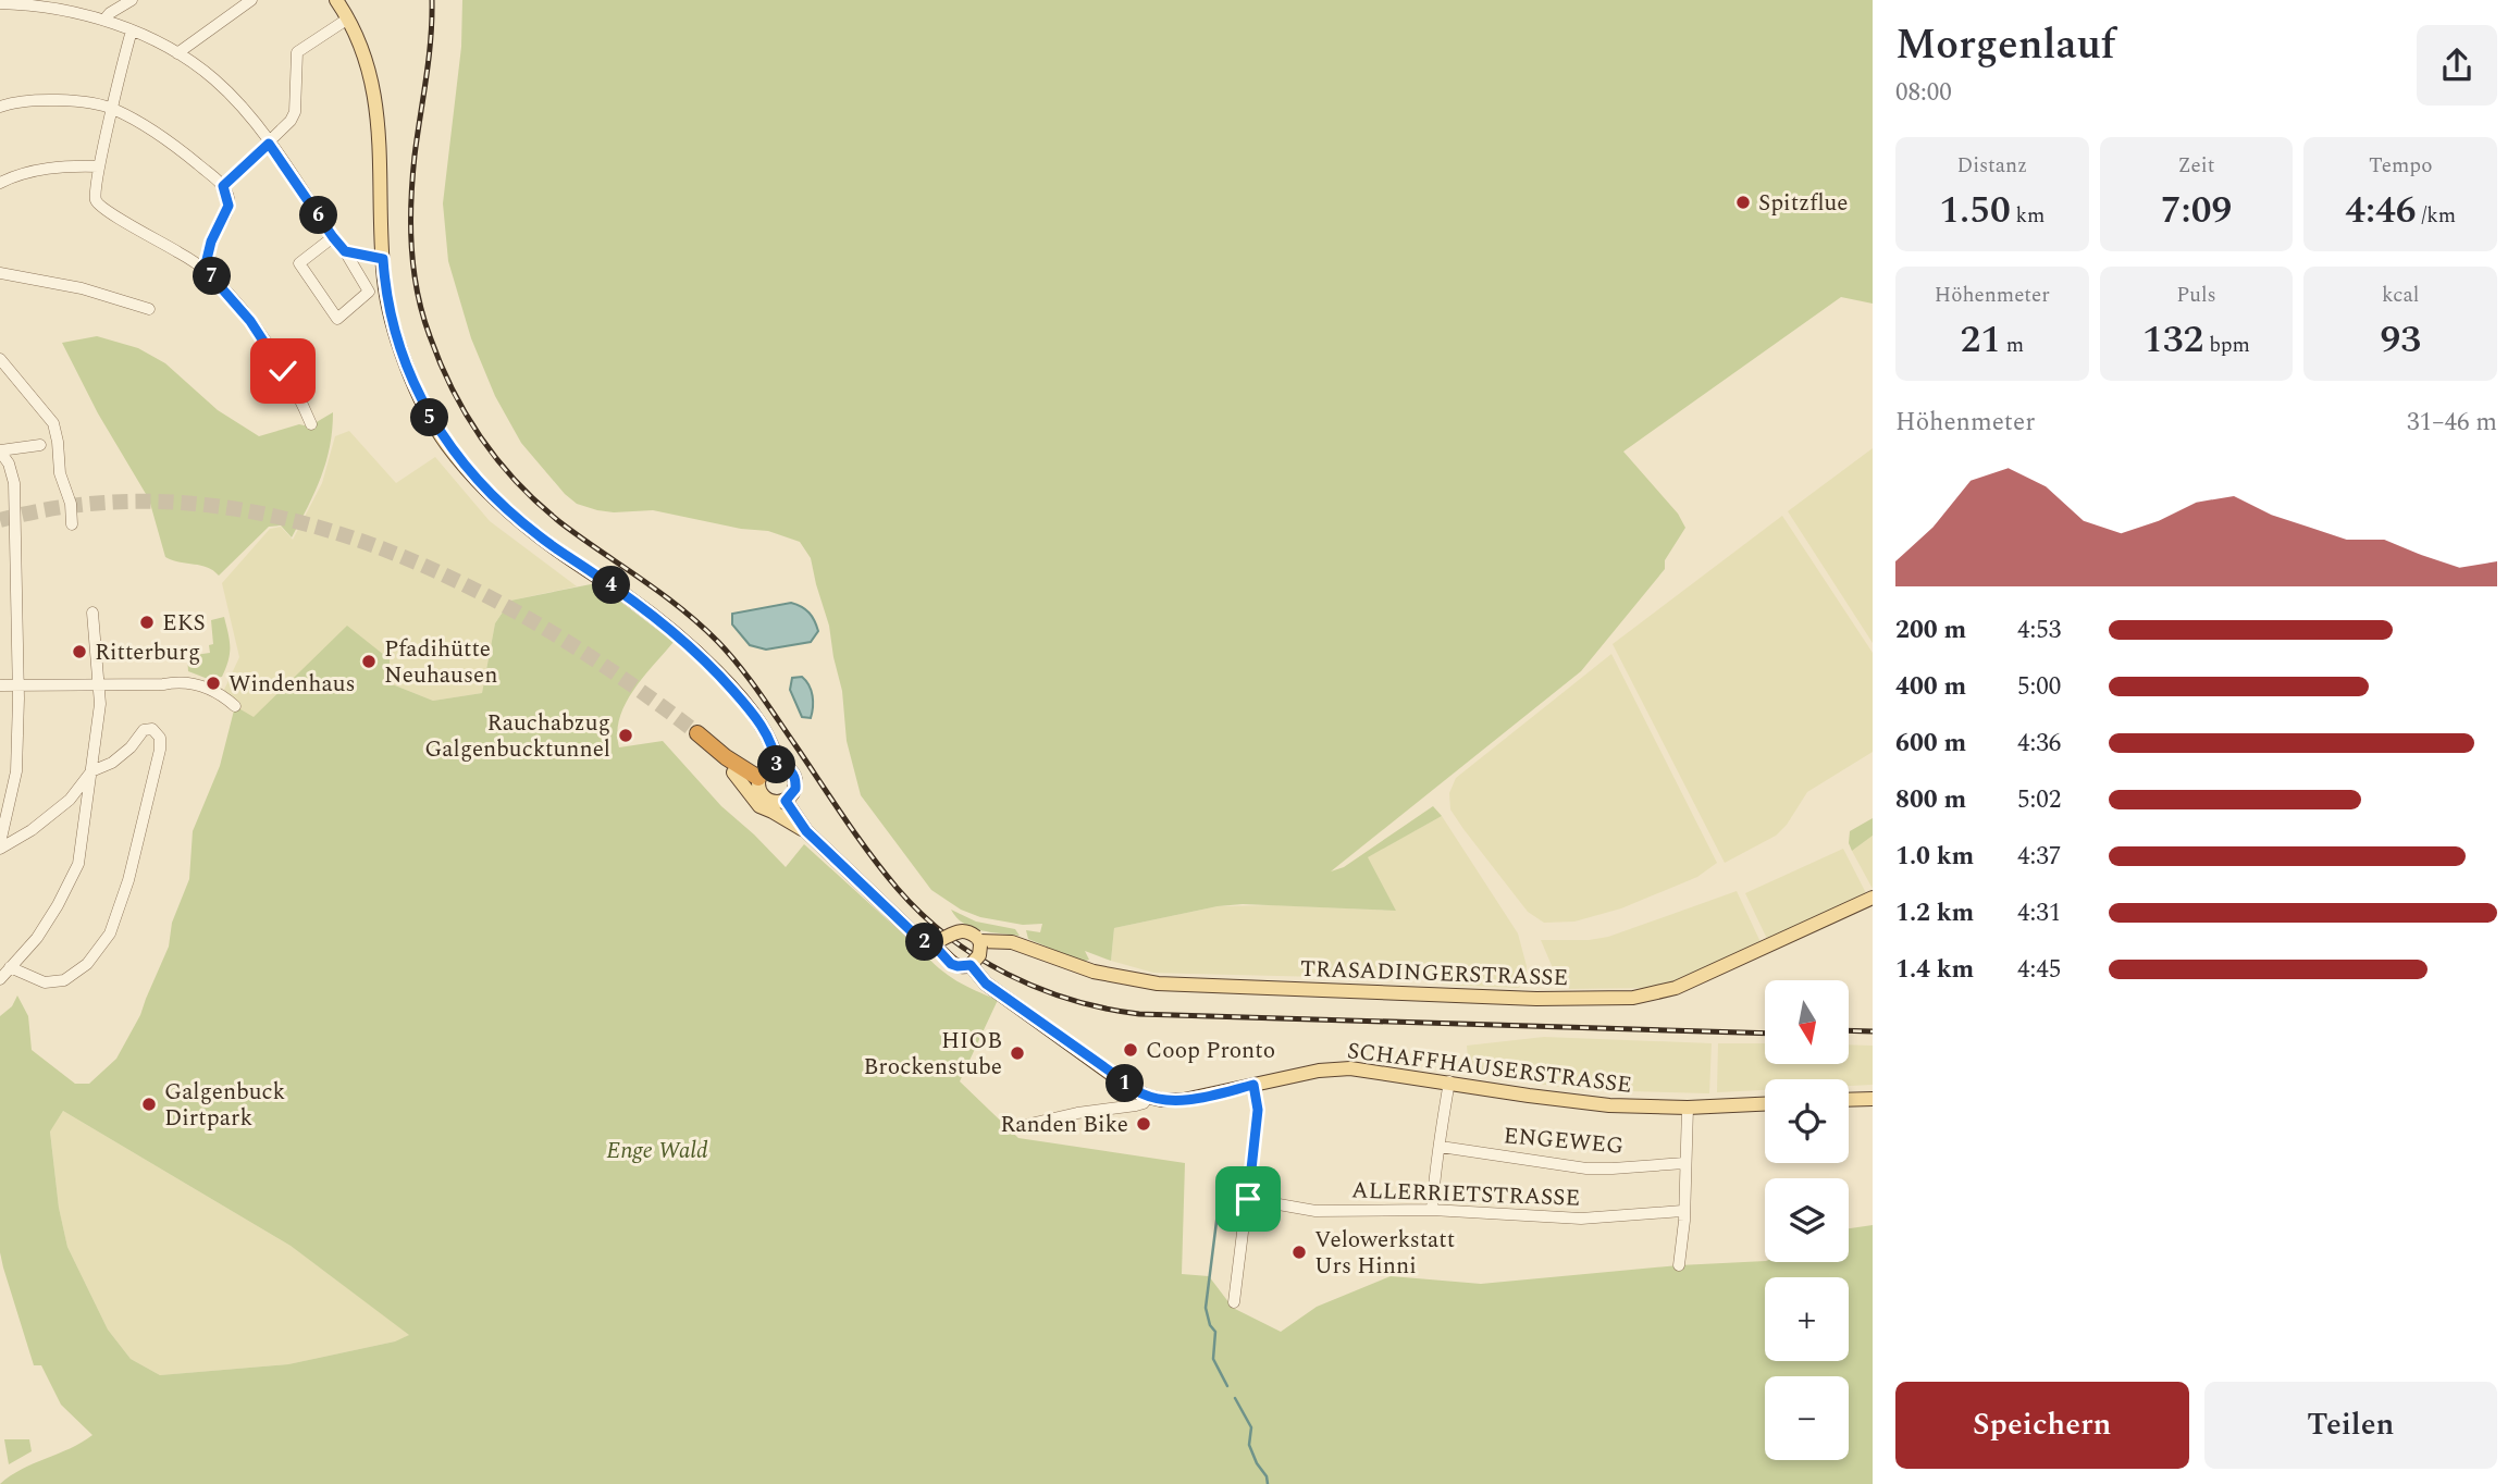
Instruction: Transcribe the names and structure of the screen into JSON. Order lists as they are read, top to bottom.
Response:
{
  "streets": {
    "main road": ["TRASADINGERSTRASSE", "SCHAFFHAUSERSTRASSE"],
    "street": ["ENGEWEG", "ALLERRIETSTRASSE"]
  },
  "parks": ["Enge Wald"],
  "places": [
    "Spitzflue",
    "EKS",
    "Ritterburg",
    "Pfadihütte Neuhausen",
    "Windenhaus",
    "Rauchabzug Galgenbucktunnel",
    "Coop Pronto",
    "HIOB Brockenstube",
    "Galgenbuck Dirtpark",
    "Randen Bike",
    "Velowerkstatt Urs Hinni"
  ],
  "north": "bottom",
  "page": {
    "heading": ["Morgenlauf", "08:00"],
    "stats": [
      ["Distanz", "1.50 km"],
      ["Zeit", "7:09"],
      ["Tempo", "4:46 /km"],
      ["Höhenmeter", "21 m"],
      ["Puls", "132 bpm"],
      ["kcal", "93"]
    ],
    "pins": [
      "6",
      "7",
      "5",
      "4",
      "3",
      "2",
      "1"
    ],
    "chart": ["Höhenmeter", "31–46 m"],
    "list": [
      {
        "name": "200 m",
        "note": "4:53"
      },
      {
        "name": "400 m",
        "note": "5:00"
      },
      {
        "name": "600 m",
        "note": "4:36"
      },
      {
        "name": "800 m",
        "note": "5:02"
      },
      {
        "name": "1.0 km",
        "note": "4:37"
      },
      {
        "name": "1.2 km",
        "note": "4:31"
      },
      {
        "name": "1.4 km",
        "note": "4:45"
      }
    ],
    "map_buttons": ["+", "−"],
    "buttons": ["Speichern", "Teilen"]
  }
}
